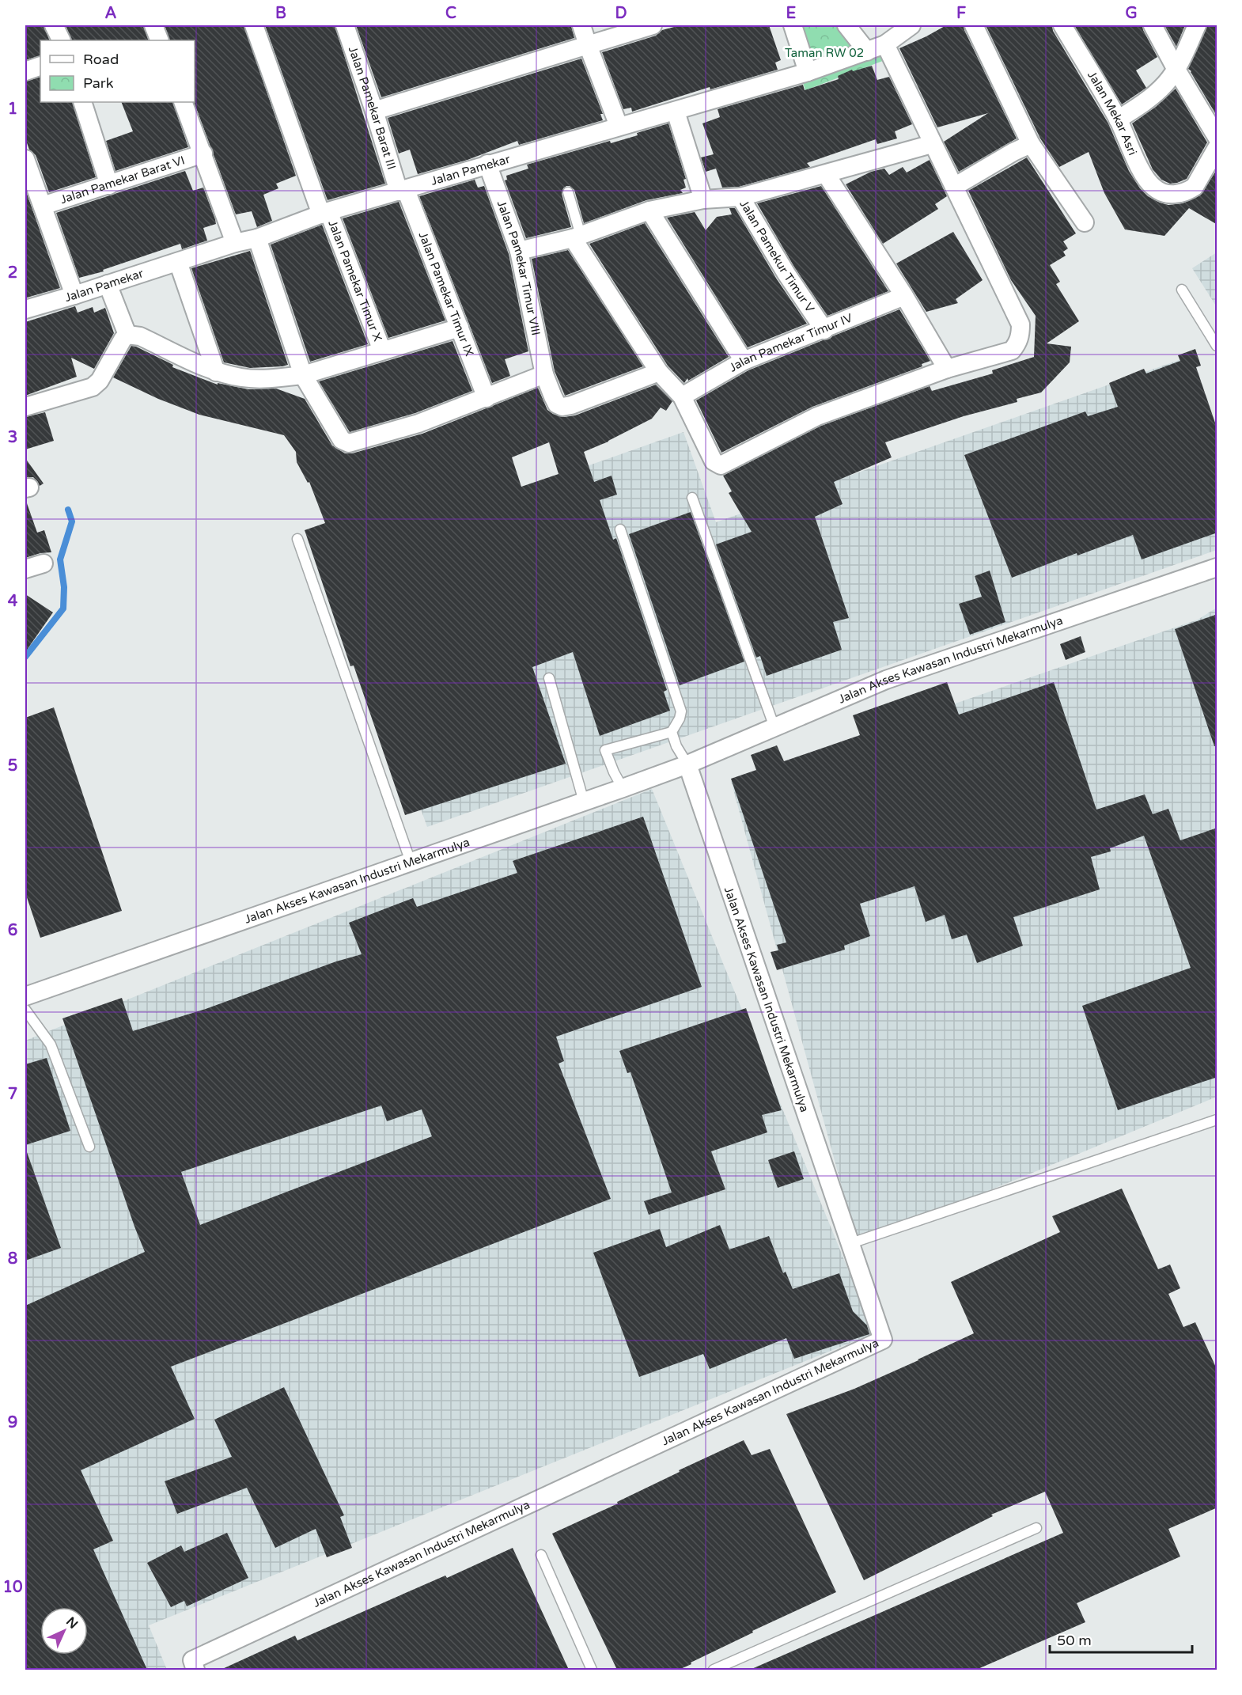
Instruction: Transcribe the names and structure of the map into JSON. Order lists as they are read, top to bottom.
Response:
{
  "streets": {
    "street": [
      "Jalan Pamekar Barat III",
      "Jalan Mekar Asri",
      "Jalan Pamekar",
      "Jalan Pamekar Barat VI",
      "Jalan Pamekur Timur V",
      "Jalan Pamekar Timur VIII",
      "Jalan Pamekar Timur X",
      "Jalan Pamekar Timur IX",
      "Jalan Pamekar Timur IV",
      "Jalan Akses Kawasan Industri Mekarmulya"
    ]
  },
  "crossings": [
    ["Jalan Pamekar Barat III", "Jalan Pamekar"],
    ["Jalan Pamekar Barat III", "Jalan Pamekar Timur IX"],
    ["Jalan Pamekar", "Jalan Pamekar Timur VIII"],
    ["Jalan Pamekar", "Jalan Pamekar Timur X"],
    ["Jalan Pamekar", "Jalan Pamekar Timur IX"],
    ["Jalan Pamekur Timur V", "Jalan Pamekar Timur VIII"],
    ["Jalan Pamekur Timur V", "Jalan Pamekar Timur IV"]
  ],
  "parks": ["Taman RW 02"],
  "legend": ["Road", "Park"],
  "scale_bar": "50 m",
  "north": "top right",
  "grid": {
    "columns": [
      "A",
      "B",
      "C",
      "D",
      "E",
      "F",
      "G"
    ],
    "rows": [
      "1",
      "2",
      "3",
      "4",
      "5",
      "6",
      "7",
      "8",
      "9",
      "10"
    ]
  }
}
